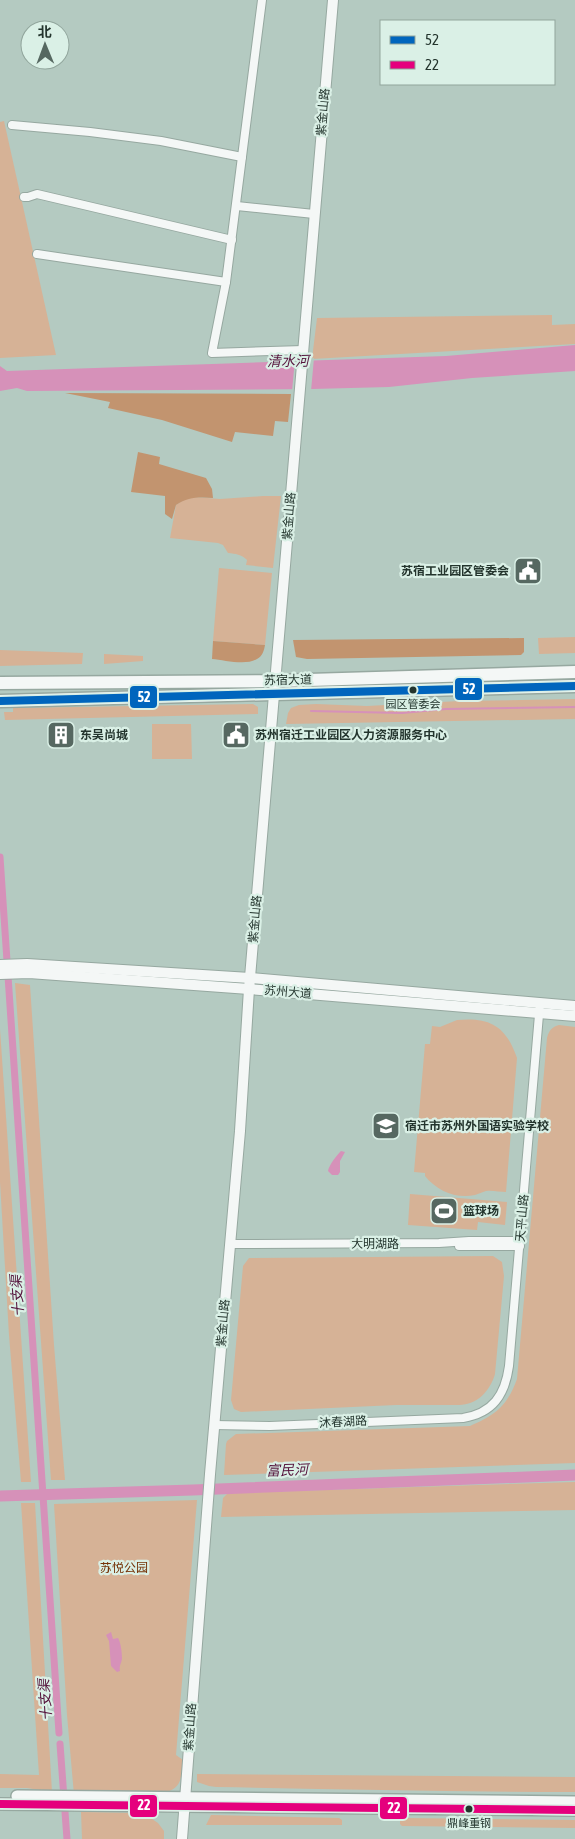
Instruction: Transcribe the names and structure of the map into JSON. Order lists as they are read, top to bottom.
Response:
{
  "streets": {
    "main road": ["苏宿大道"],
    "street": [
      "紫金山路",
      "苏州大道",
      "天平山路",
      "大明湖路",
      "沐春湖路"
    ]
  },
  "crossings": [
    ["紫金山路", "苏宿大道"],
    ["紫金山路", "苏州大道"],
    ["紫金山路", "大明湖路"],
    ["紫金山路", "沐春湖路"],
    ["苏州大道", "天平山路"],
    ["天平山路", "大明湖路"],
    ["天平山路", "沐春湖路"]
  ],
  "water": ["清水河", "十支渠", "富民河"],
  "parks": ["苏悦公园"],
  "places": {
    "public building": ["苏宿工业园区管委会", "苏州宿迁工业园区人力资源服务中心"],
    "other": ["园区管委会", "鼎峰重钢"],
    "building": ["东吴尚城"],
    "school or university": ["宿迁市苏州外国语实验学校"],
    "sports": ["篮球场"]
  },
  "lines": ["transit line 52", "transit line 22"],
  "legend": ["52", "22"],
  "north": "top"
}
